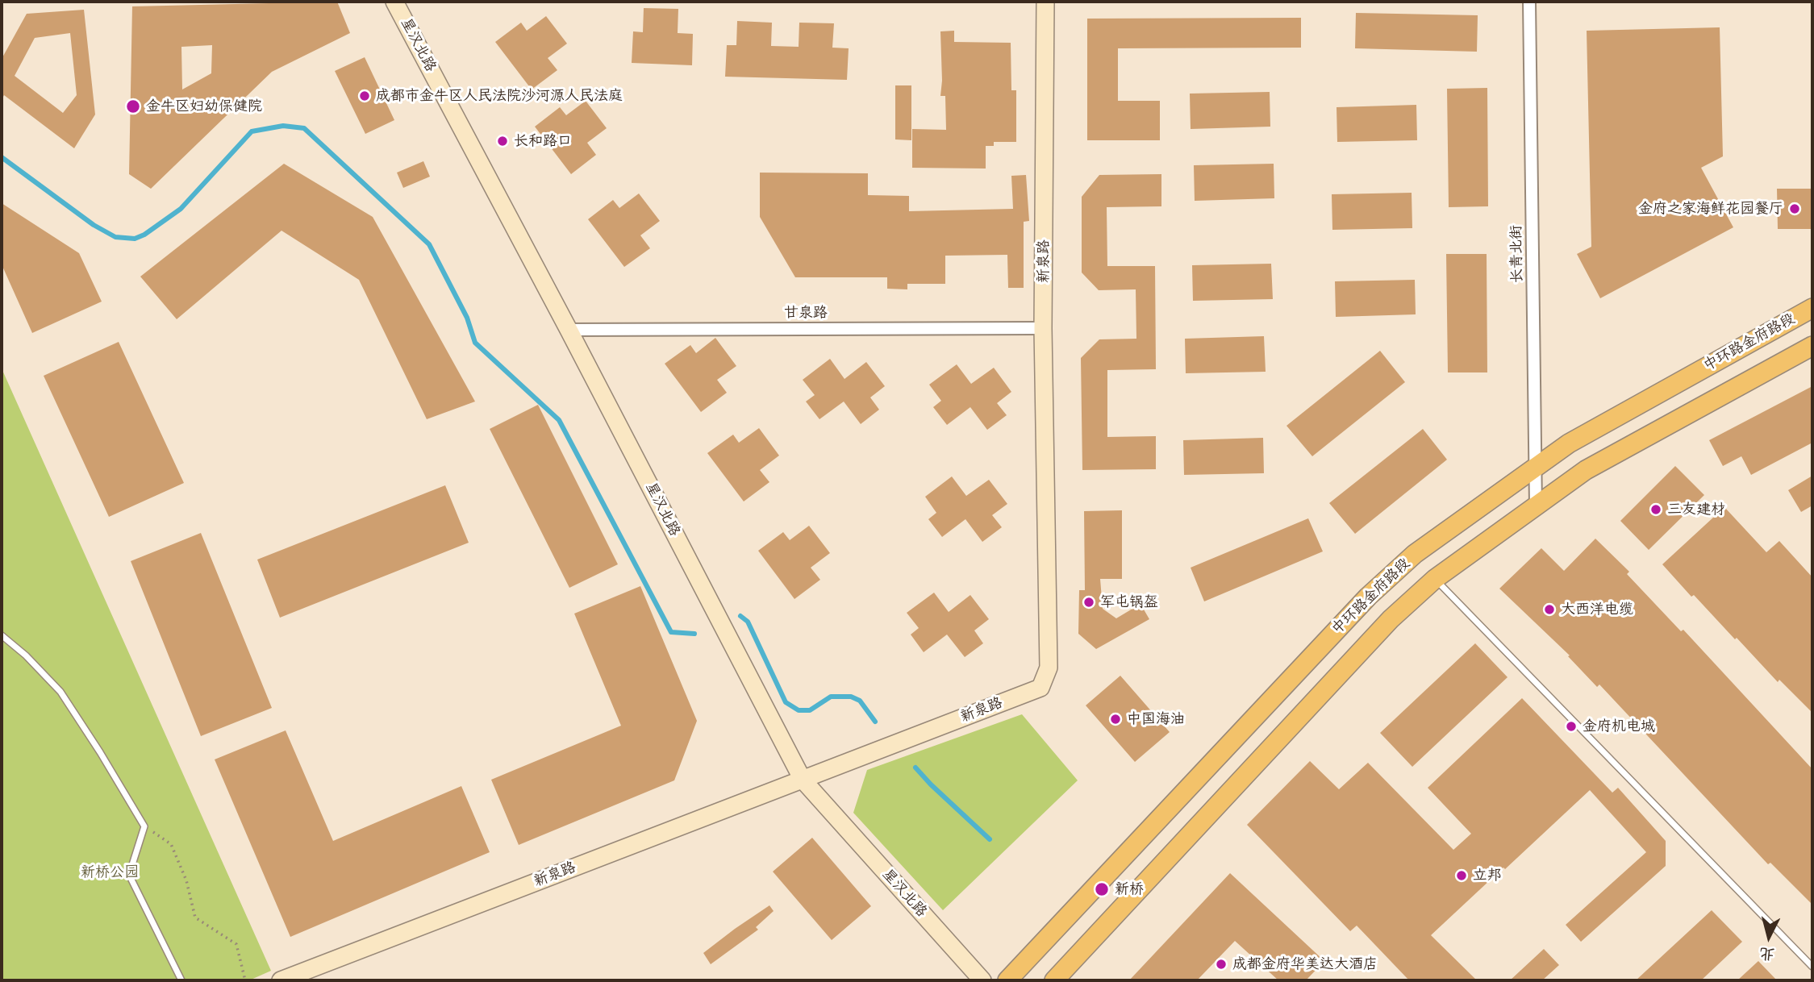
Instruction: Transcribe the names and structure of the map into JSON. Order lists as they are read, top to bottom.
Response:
{
  "streets": {
    "main road": ["中环路金府路段"],
    "street": [
      "星汉北路",
      "长青北街",
      "新泉路",
      "甘泉路"
    ]
  },
  "crossings": [
    ["星汉北路", "新泉路"],
    ["星汉北路", "甘泉路"],
    ["长青北街", "中环路金府路段"],
    ["新泉路", "甘泉路"]
  ],
  "parks": ["新桥公园"],
  "places": [
    "成都市金牛区人民法院沙河源人民法庭",
    "金牛区妇幼保健院",
    "长和路口",
    "金府之家海鲜花园餐厅",
    "三友建材",
    "军屯锅盔",
    "大西洋电缆",
    "中国海油",
    "金府机电城",
    "立邦",
    "新桥",
    "成都金府华美达大酒店"
  ],
  "north": "bottom"
}
